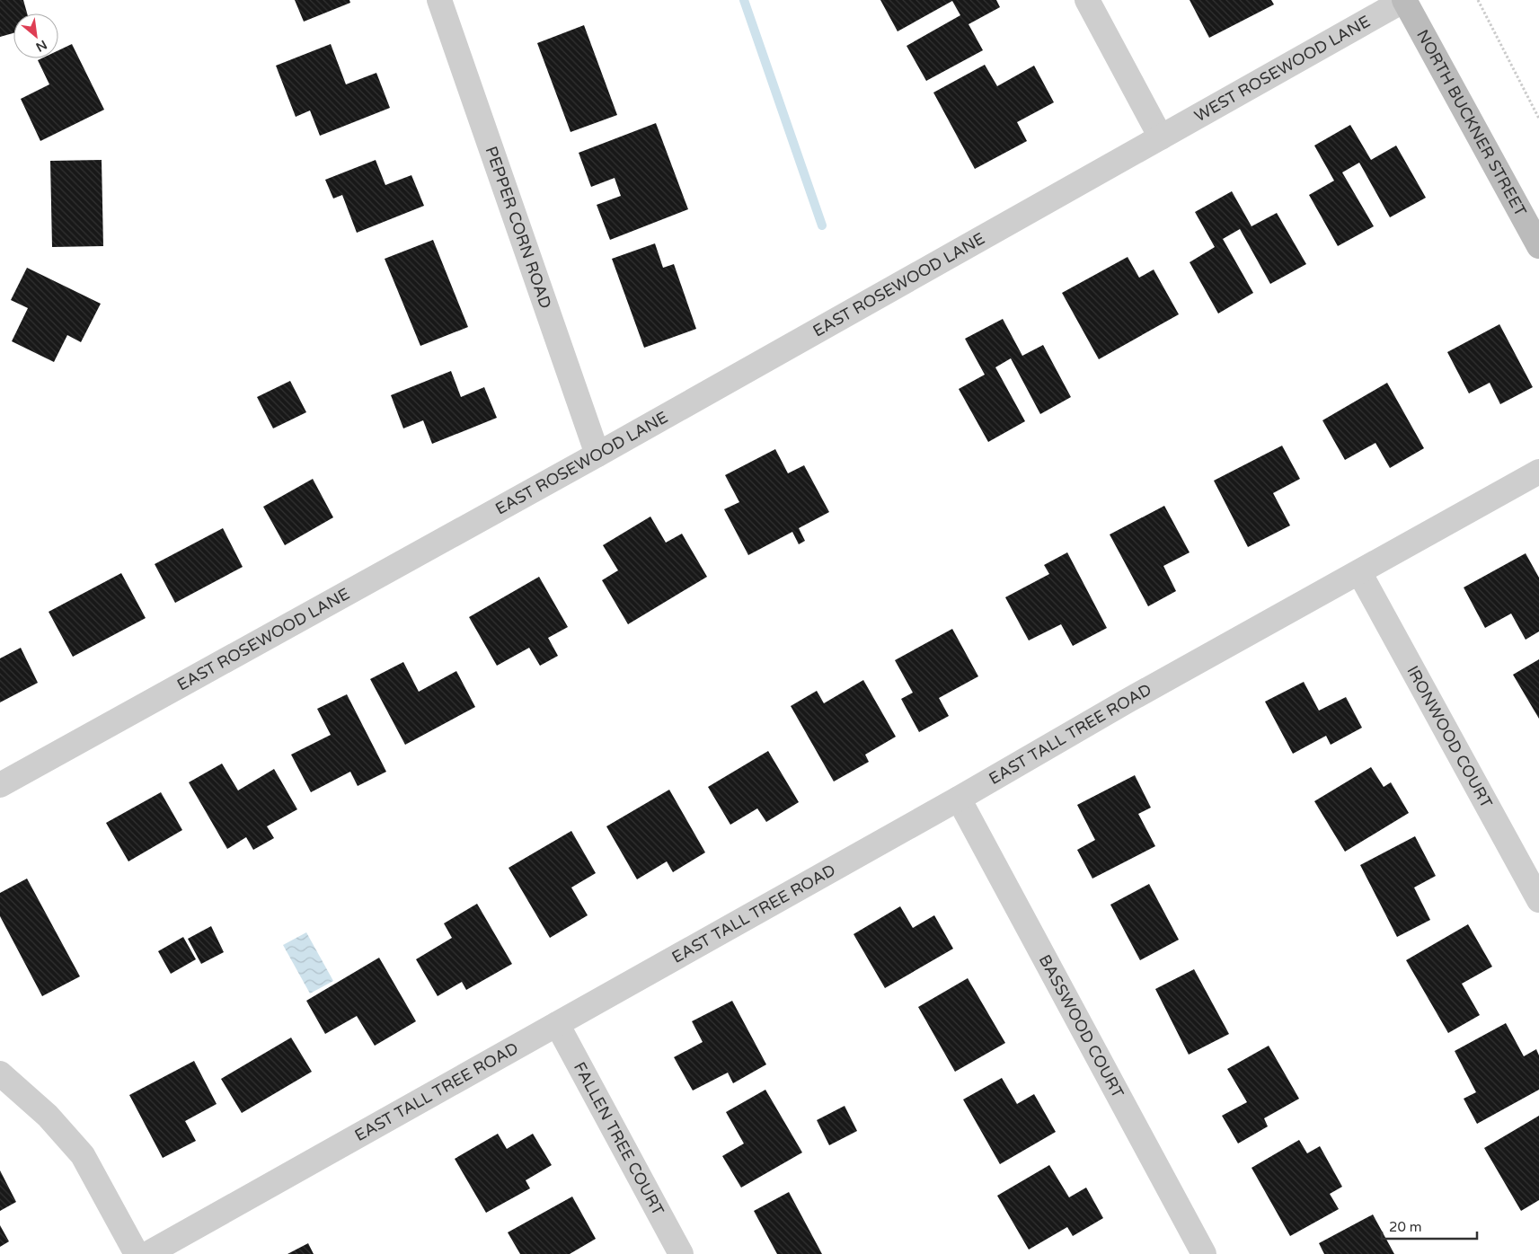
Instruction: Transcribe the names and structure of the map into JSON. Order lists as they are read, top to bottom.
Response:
{
  "streets": {
    "main road": ["NORTH BUCKNER STREET"],
    "street": [
      "WEST ROSEWOOD LANE",
      "PEPPER CORN ROAD",
      "EAST ROSEWOOD LANE",
      "EAST TALL TREE ROAD",
      "IRONWOOD COURT",
      "BASSWOOD COURT",
      "FALLEN TREE COURT"
    ]
  },
  "crossings": [
    ["WEST ROSEWOOD LANE", "NORTH BUCKNER STREET"],
    ["WEST ROSEWOOD LANE", "EAST ROSEWOOD LANE"],
    ["PEPPER CORN ROAD", "EAST ROSEWOOD LANE"],
    ["EAST TALL TREE ROAD", "IRONWOOD COURT"],
    ["EAST TALL TREE ROAD", "BASSWOOD COURT"],
    ["EAST TALL TREE ROAD", "FALLEN TREE COURT"]
  ],
  "scale_bar": "20 m",
  "north": "bottom right"
}
